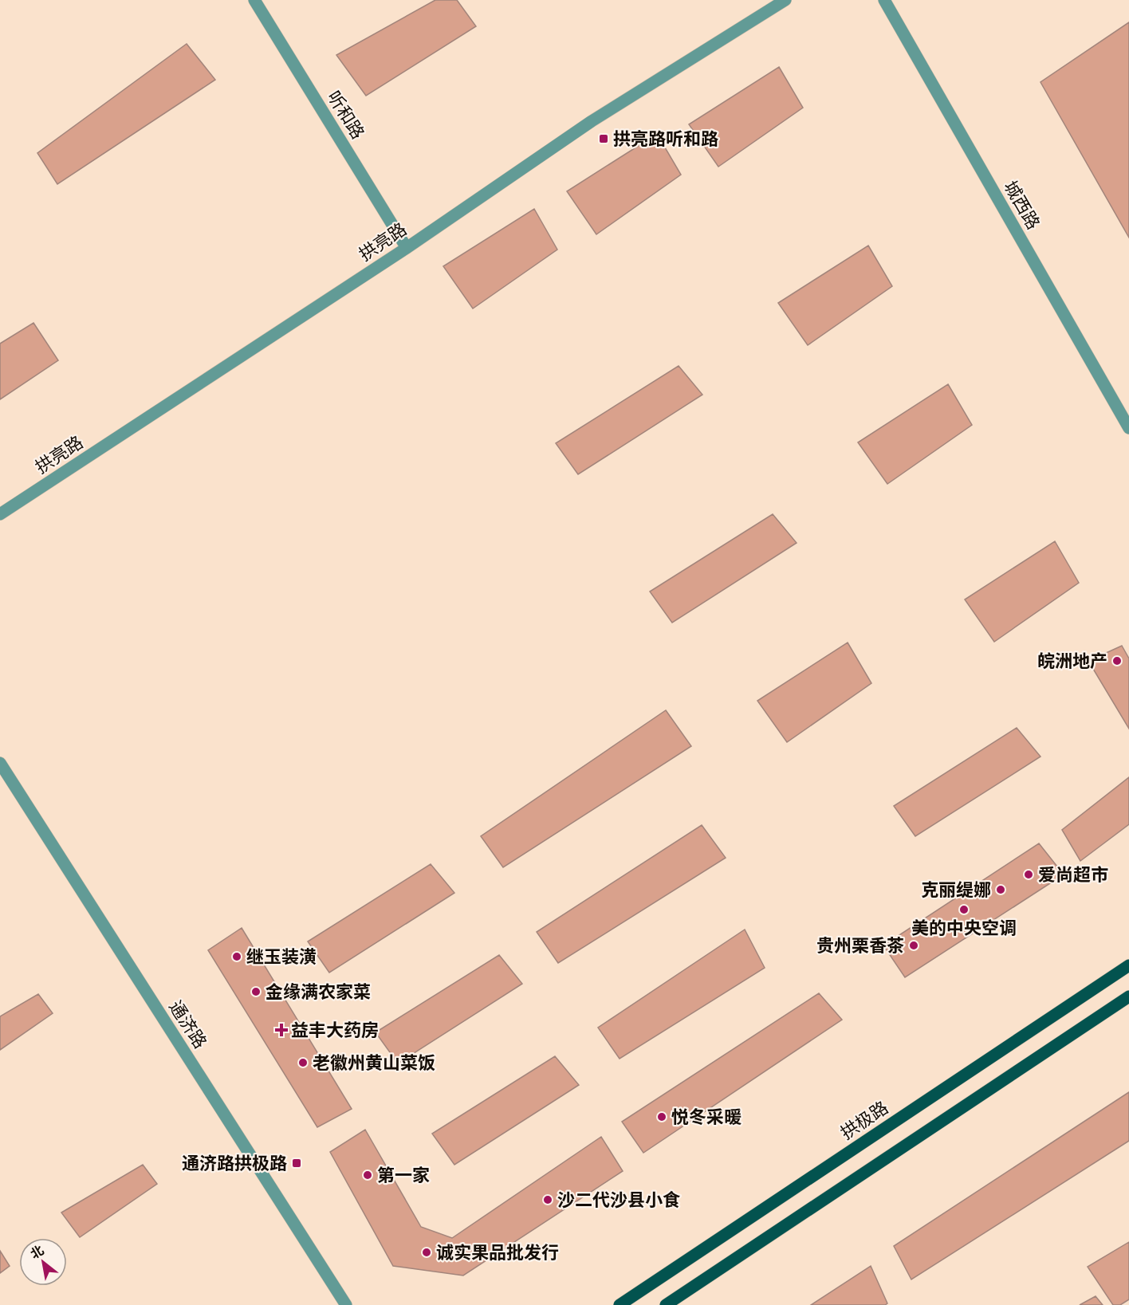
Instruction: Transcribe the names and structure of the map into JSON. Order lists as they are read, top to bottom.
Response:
{
  "streets": {
    "main road": ["拱极路"],
    "street": [
      "听和路",
      "城西路",
      "拱亮路",
      "通济路"
    ]
  },
  "crossings": [
    ["听和路", "拱亮路"]
  ],
  "places": {
    "transit": ["拱亮路听和路", "通济路拱极路"],
    "other": [
      "皖洲地产",
      "爱尚超市",
      "克丽缇娜",
      "美的中央空调",
      "贵州栗香茶",
      "继玉装潢",
      "金缘满农家菜",
      "老徽州黄山菜饭",
      "悦冬采暖",
      "第一家",
      "沙二代沙县小食",
      "诚实果品批发行"
    ],
    "health": ["益丰大药房"]
  },
  "north": "top left"
}
